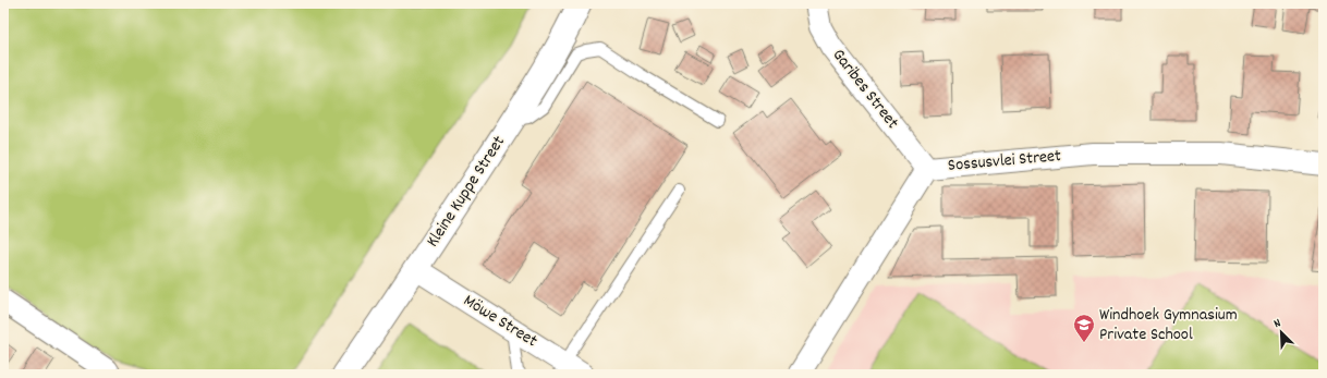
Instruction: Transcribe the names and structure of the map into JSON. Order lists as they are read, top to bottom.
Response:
{
  "streets": {
    "street": [
      "Garibes Street",
      "Sossusvlei Street",
      "Kleine Kuppe Street",
      "Möwe Street"
    ]
  },
  "crossings": [
    ["Garibes Street", "Sossusvlei Street"],
    ["Kleine Kuppe Street", "Möwe Street"]
  ],
  "places": {
    "school or university": ["Windhoek Gymnasium Private School"]
  },
  "north": "top left"
}
